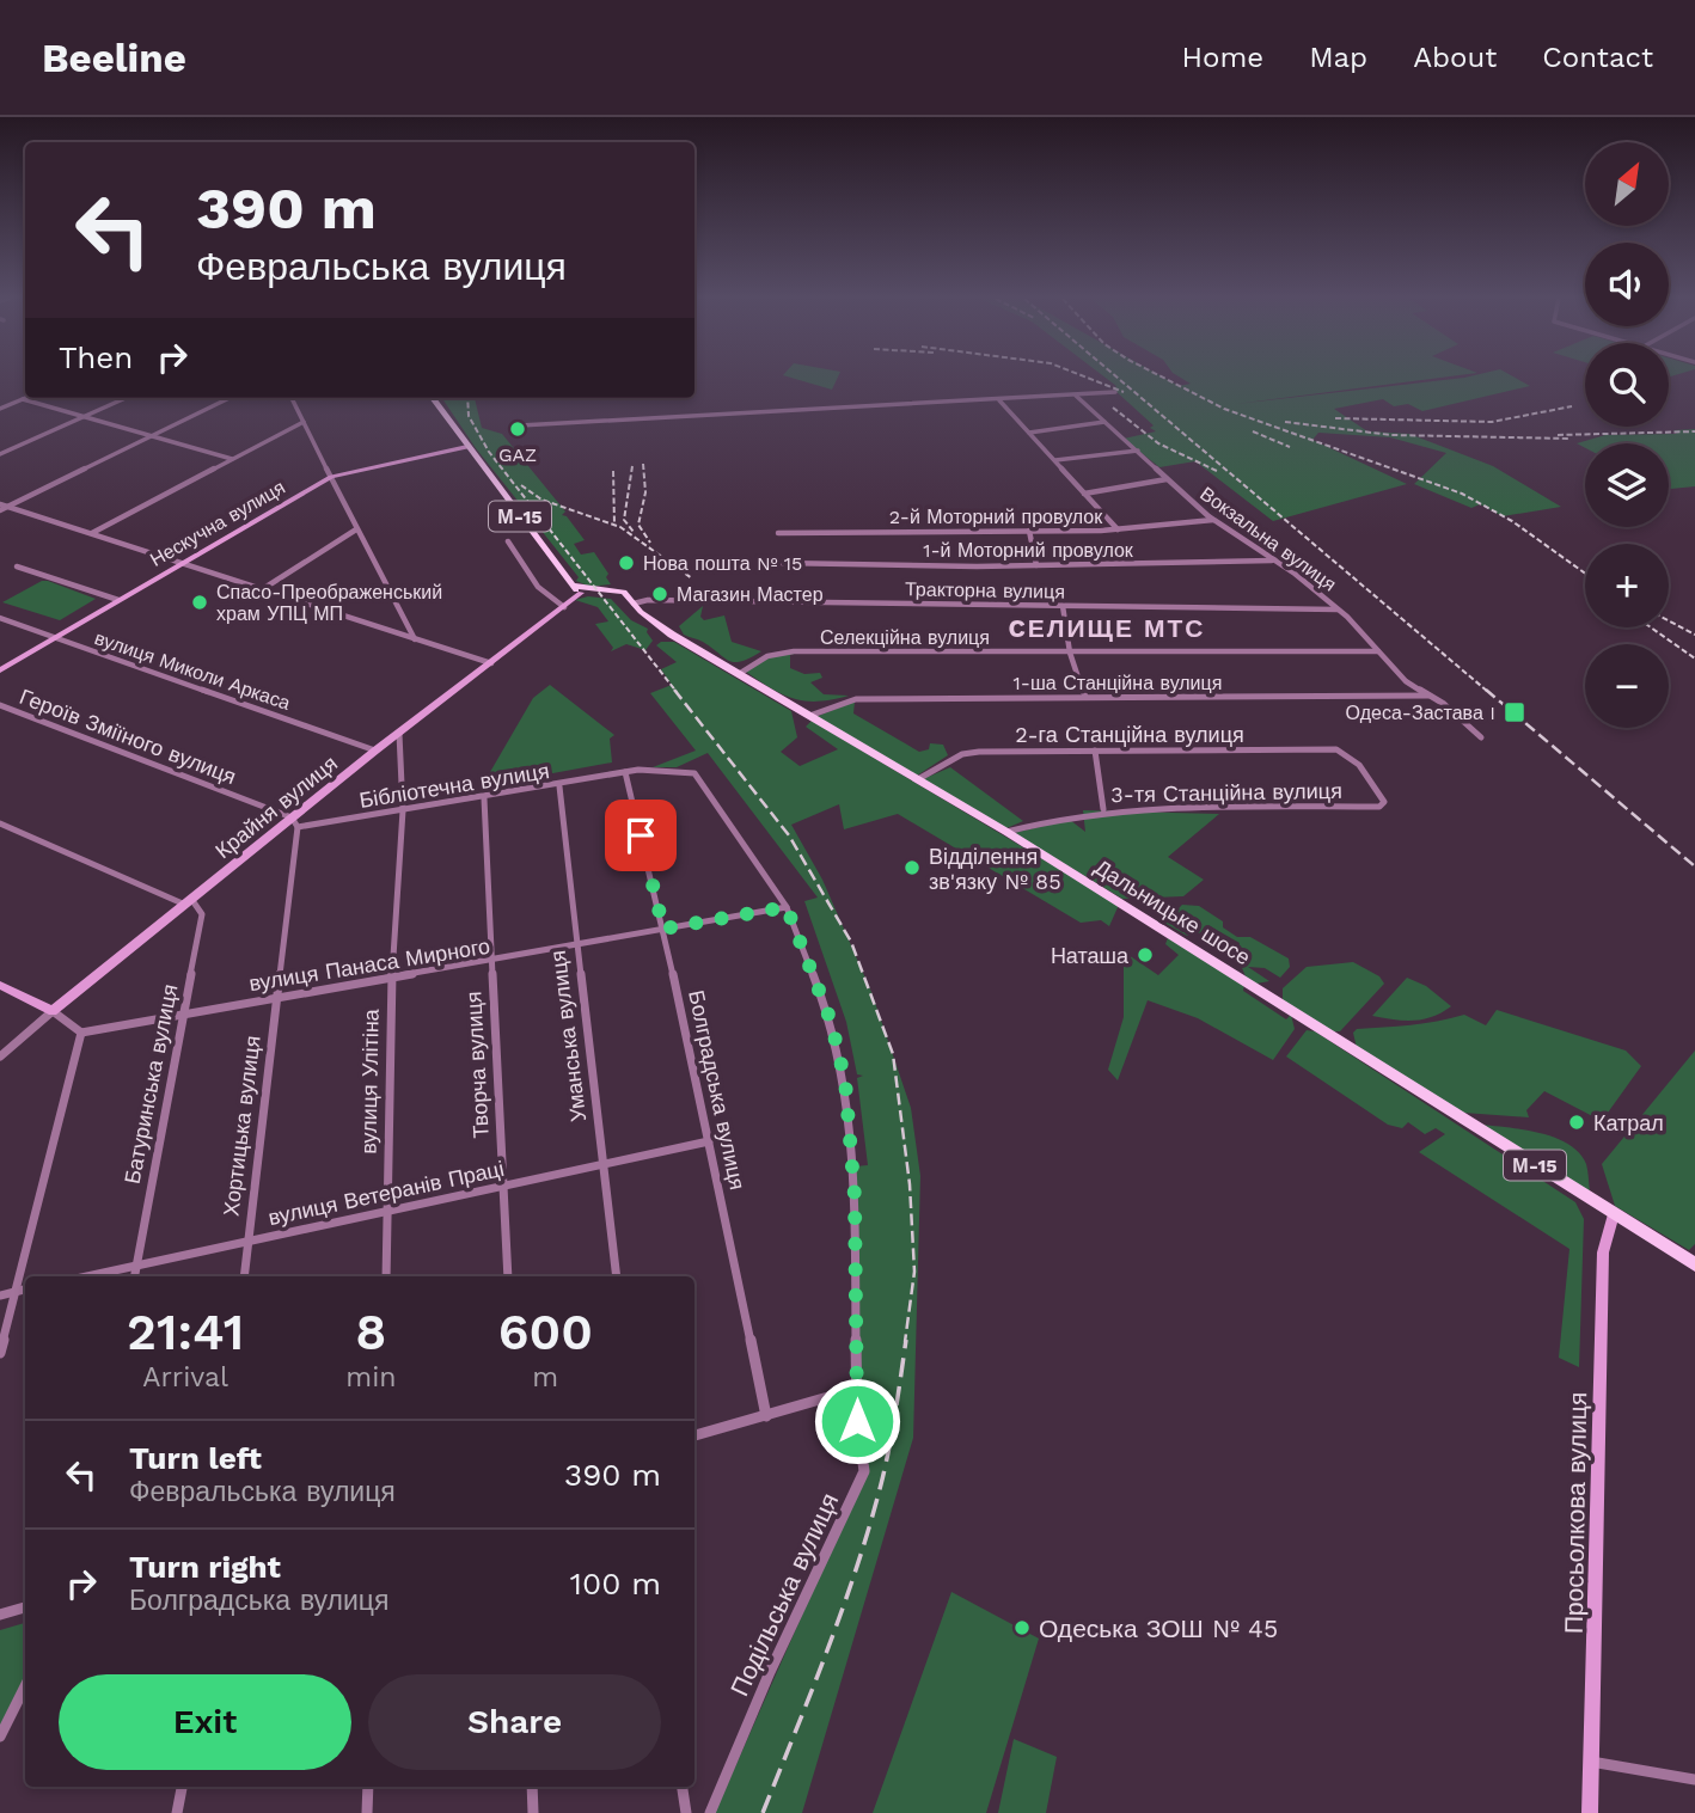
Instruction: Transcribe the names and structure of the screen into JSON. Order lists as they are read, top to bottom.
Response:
{
  "streets": {
    "main road": ["М-15", "Дальницьке шосе"],
    "street": [
      "2-й Моторний провулок",
      "Нескучна вулиця",
      "Вокзальна вулиця",
      "1-й Моторний провулок",
      "Тракторна вулиця",
      "Селекційна вулиця",
      "вулиця Миколи Аркаса",
      "1-ша Станційна вулиця",
      "2-га Станційна вулиця",
      "Героїв Зміїного вулиця",
      "Бібліотечна вулиця",
      "3-тя Станційна вулиця",
      "Крайня вулиця",
      "вулиця Панаса Мирного",
      "Уманська вулиця",
      "Творча вулиця",
      "вулиця Улітіна",
      "Батуринська вулиця",
      "Болградська вулиця",
      "Хортицька вулиця",
      "вулиця Ветеранів Праці",
      "Просьолкова вулиця",
      "Подільська вулиця"
    ]
  },
  "crossings": [
    ["М-15", "Нескучна вулиця"],
    ["М-15", "Крайня вулиця"],
    ["2-й Моторний провулок", "Вокзальна вулиця"],
    ["Нескучна вулиця", "вулиця Миколи Аркаса"],
    ["Вокзальна вулиця", "1-й Моторний провулок"],
    ["Вокзальна вулиця", "Тракторна вулиця"],
    ["Вокзальна вулиця", "Селекційна вулиця"],
    ["Вокзальна вулиця", "1-ша Станційна вулиця"],
    ["Тракторна вулиця", "Дальницьке шосе"],
    ["Селекційна вулиця", "Дальницьке шосе"],
    ["вулиця Миколи Аркаса", "Крайня вулиця"],
    ["1-ша Станційна вулиця", "Дальницьке шосе"],
    ["2-га Станційна вулиця", "3-тя Станційна вулиця"],
    ["2-га Станційна вулиця", "Дальницьке шосе"],
    ["Героїв Зміїного вулиця", "Бібліотечна вулиця"],
    ["Героїв Зміїного вулиця", "Крайня вулиця"],
    ["Героїв Зміїного вулиця", "Хортицька вулиця"],
    ["Бібліотечна вулиця", "Крайня вулиця"],
    ["Бібліотечна вулиця", "вулиця Панаса Мирного"],
    ["Бібліотечна вулиця", "Уманська вулиця"],
    ["Бібліотечна вулиця", "Творча вулиця"],
    ["Бібліотечна вулиця", "вулиця Улітіна"],
    ["Бібліотечна вулиця", "Болградська вулиця"],
    ["Бібліотечна вулиця", "Хортицька вулиця"],
    ["Бібліотечна вулиця", "Подільська вулиця"],
    ["3-тя Станційна вулиця", "Дальницьке шосе"],
    ["Крайня вулиця", "вулиця Улітіна"],
    ["Крайня вулиця", "Батуринська вулиця"],
    ["Крайня вулиця", "Хортицька вулиця"],
    ["Дальницьке шосе", "Просьолкова вулиця"],
    ["вулиця Панаса Мирного", "Уманська вулиця"],
    ["вулиця Панаса Мирного", "Творча вулиця"],
    ["вулиця Панаса Мирного", "вулиця Улітіна"],
    ["вулиця Панаса Мирного", "Батуринська вулиця"],
    ["вулиця Панаса Мирного", "Болградська вулиця"],
    ["вулиця Панаса Мирного", "Хортицька вулиця"],
    ["вулиця Панаса Мирного", "Подільська вулиця"],
    ["Уманська вулиця", "вулиця Ветеранів Праці"],
    ["Творча вулиця", "вулиця Ветеранів Праці"],
    ["вулиця Улітіна", "вулиця Ветеранів Праці"],
    ["Батуринська вулиця", "вулиця Ветеранів Праці"],
    ["Болградська вулиця", "вулиця Ветеранів Праці"],
    ["Хортицька вулиця", "вулиця Ветеранів Праці"]
  ],
  "districts": ["CЕЛИЩЕ МТС"],
  "places": {
    "other": [
      "GAZ",
      "Нова пошта № 15",
      "Магазин Мастер",
      "Спасо-Преображенський храм УПЦ МП",
      "Відділення зв'язку № 85",
      "Наташа",
      "Катрал",
      "Одеська ЗОШ № 45"
    ],
    "transit": ["Одеса-Застава I"]
  },
  "north": "top right",
  "page": {
    "header": "Beeline",
    "nav": [
      "Home",
      "Map",
      "About",
      "Contact"
    ],
    "map_buttons": ["+", "−"],
    "turn": ["390 m", "Февральська вулиця"],
    "then": "Then",
    "eta": [
      "21:41",
      "Arrival",
      "8",
      "min",
      "600",
      "m"
    ],
    "list": [
      {
        "name": "Turn left",
        "note": "Февральська вулиця",
        "value": "390 m"
      },
      {
        "name": "Turn right",
        "note": "Болградська вулиця",
        "value": "100 m"
      }
    ],
    "buttons": ["Exit", "Share"]
  }
}
